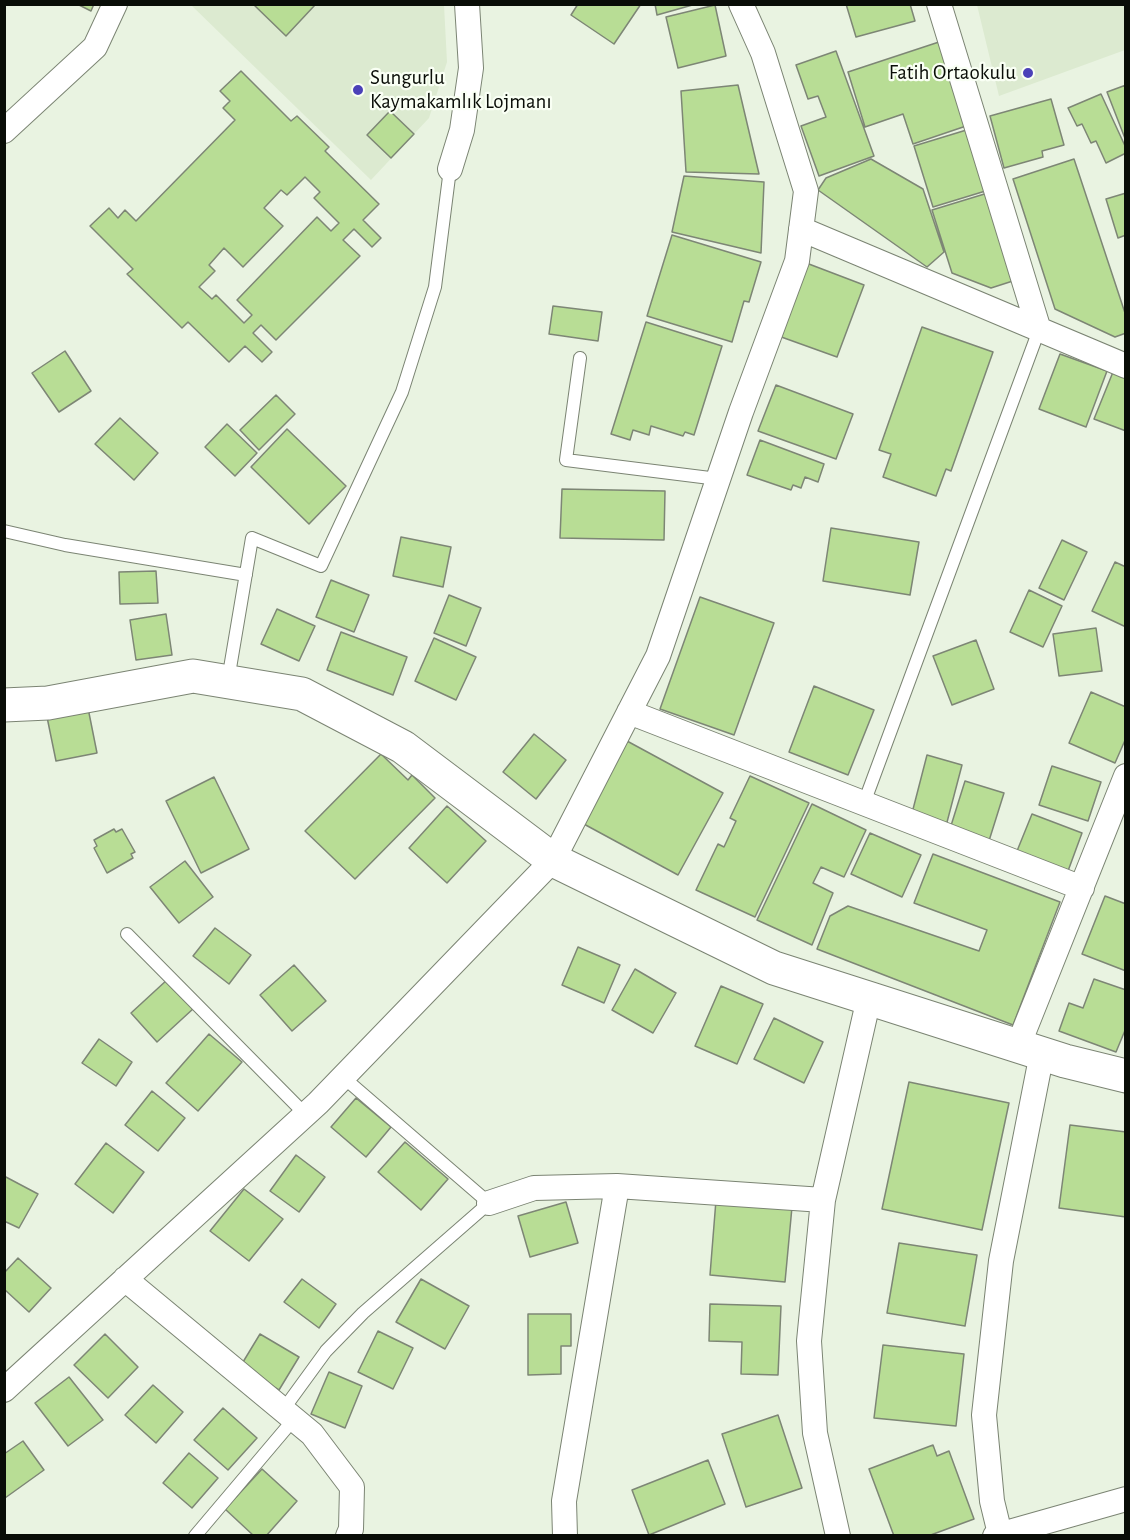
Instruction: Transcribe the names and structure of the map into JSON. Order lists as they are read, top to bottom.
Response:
{
  "places": ["Fatih Ortaokulu", "Sungurlu Kaymakamlık Lojmanı"]
}
